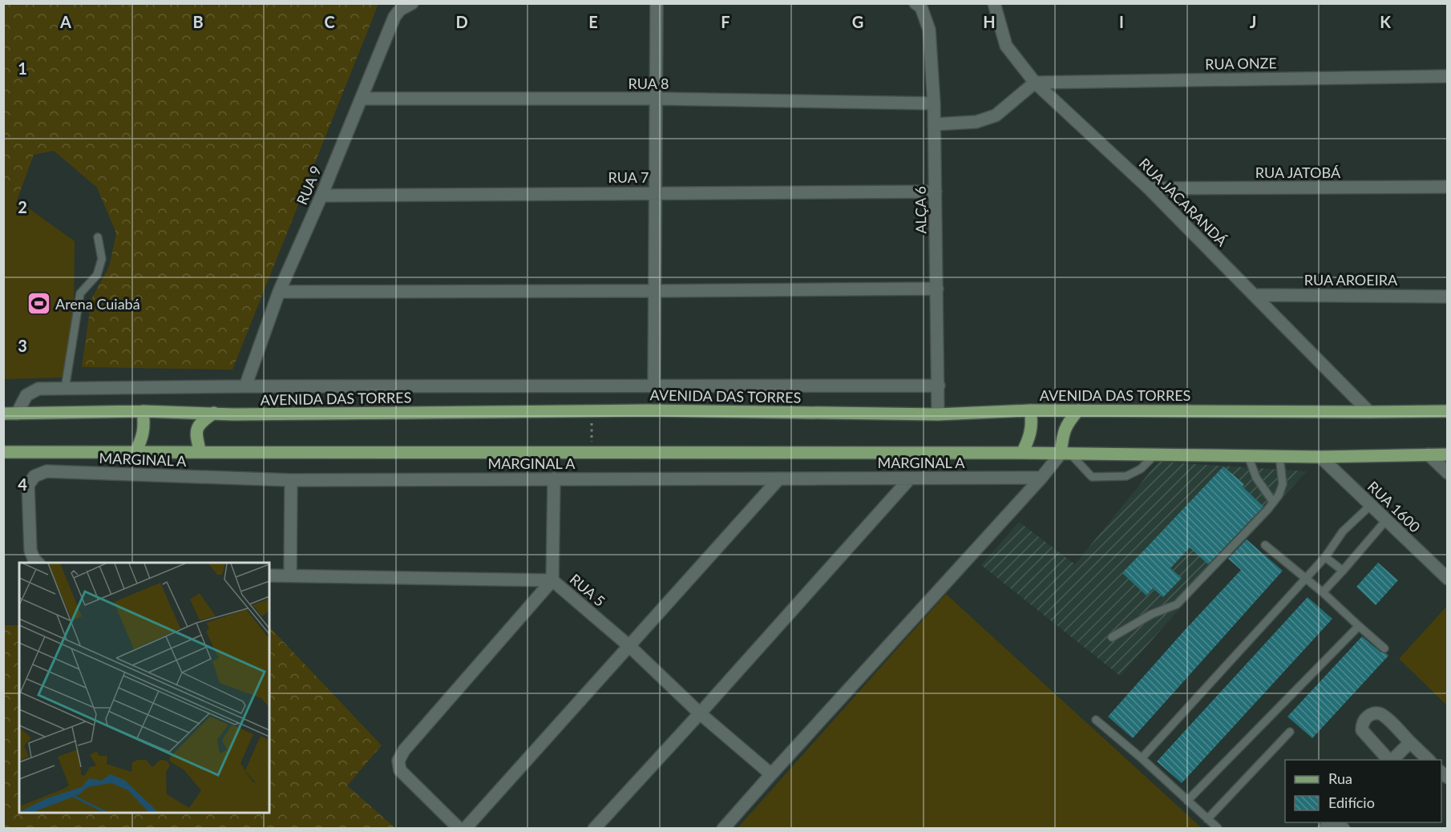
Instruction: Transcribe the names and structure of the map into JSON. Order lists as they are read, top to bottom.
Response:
{
  "streets": {
    "main road": ["AVENIDA DAS TORRES"],
    "street": [
      "RUA ONZE",
      "RUA 8",
      "RUA JATOBÁ",
      "RUA 7",
      "RUA 9",
      "RUA JACARANDÁ",
      "ALÇA 6",
      "RUA AROEIRA",
      "MARGINAL A",
      "RUA 1600",
      "RUA 5"
    ]
  },
  "crossings": [
    ["RUA ONZE", "RUA JACARANDÁ"],
    ["RUA 8", "RUA 9"],
    ["RUA 8", "ALÇA 6"],
    ["RUA JATOBÁ", "RUA JACARANDÁ"],
    ["RUA 7", "RUA 9"],
    ["RUA 7", "ALÇA 6"],
    ["RUA JACARANDÁ", "RUA AROEIRA"],
    ["RUA JACARANDÁ", "AVENIDA DAS TORRES"],
    ["ALÇA 6", "AVENIDA DAS TORRES"]
  ],
  "places": {
    "sports": ["Arena Cuiabá"]
  },
  "legend": ["Rua", "Edifício"],
  "grid": {
    "columns": [
      "A",
      "B",
      "C",
      "D",
      "E",
      "F",
      "G",
      "H",
      "I",
      "J",
      "K"
    ],
    "rows": [
      "1",
      "2",
      "3",
      "4"
    ]
  }
}
